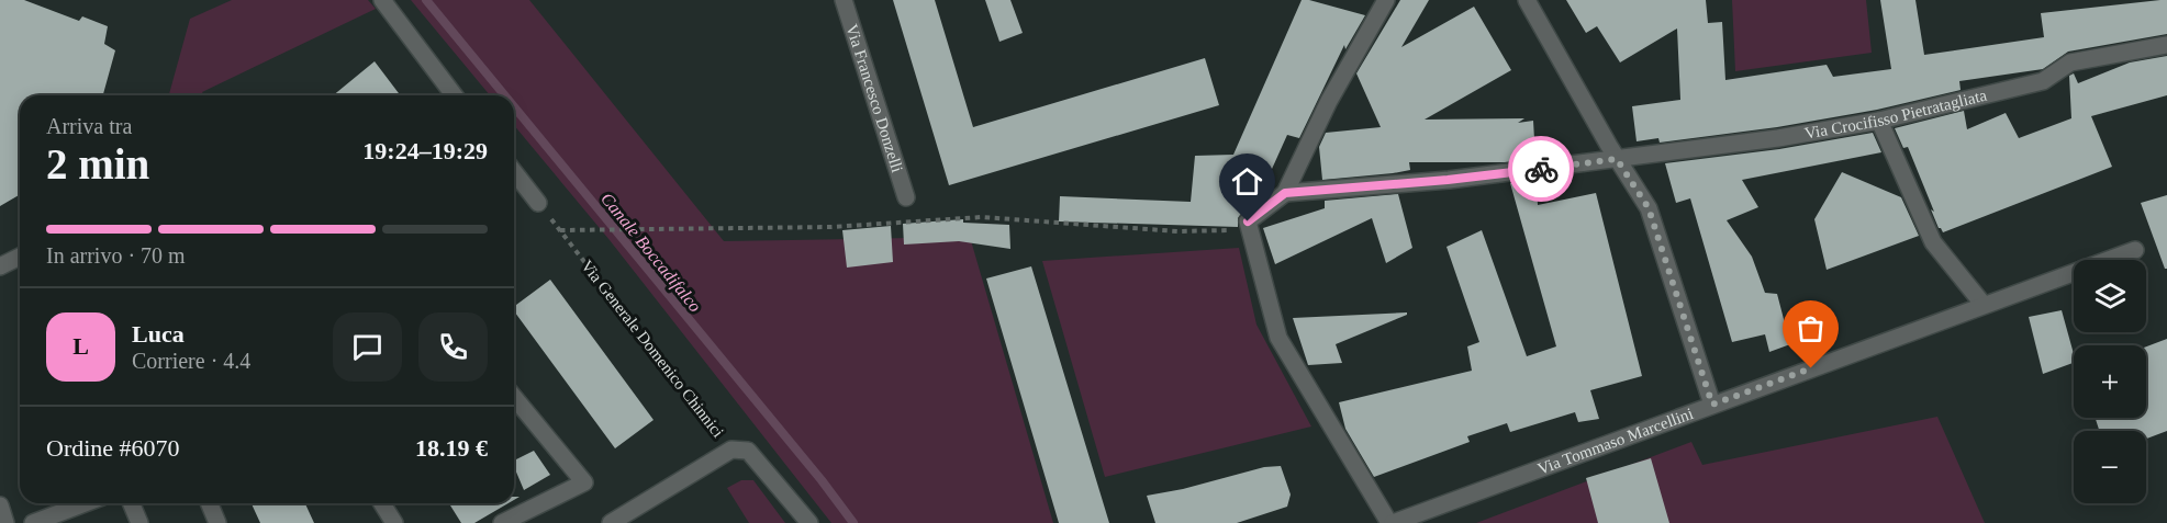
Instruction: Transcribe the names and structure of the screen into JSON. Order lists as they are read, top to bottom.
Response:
{
  "streets": {
    "street": [
      "Via Francesco Donzelli",
      "Via Crocifisso Pietratagliata",
      "Via Generale Domenico Chinnici",
      "Via Tommaso Marcellini"
    ]
  },
  "water": ["Canale Boccadifalco"],
  "page": {
    "heading": ["2 min", "Arriva tra", "19:24–19:29"],
    "panel": [
      "Luca",
      "Corriere · 4.4",
      "Ordine #6070",
      "18.19 €"
    ],
    "bar": "In arrivo · 70 m",
    "map_buttons": ["+", "−"],
    "round": "L"
  }
}
